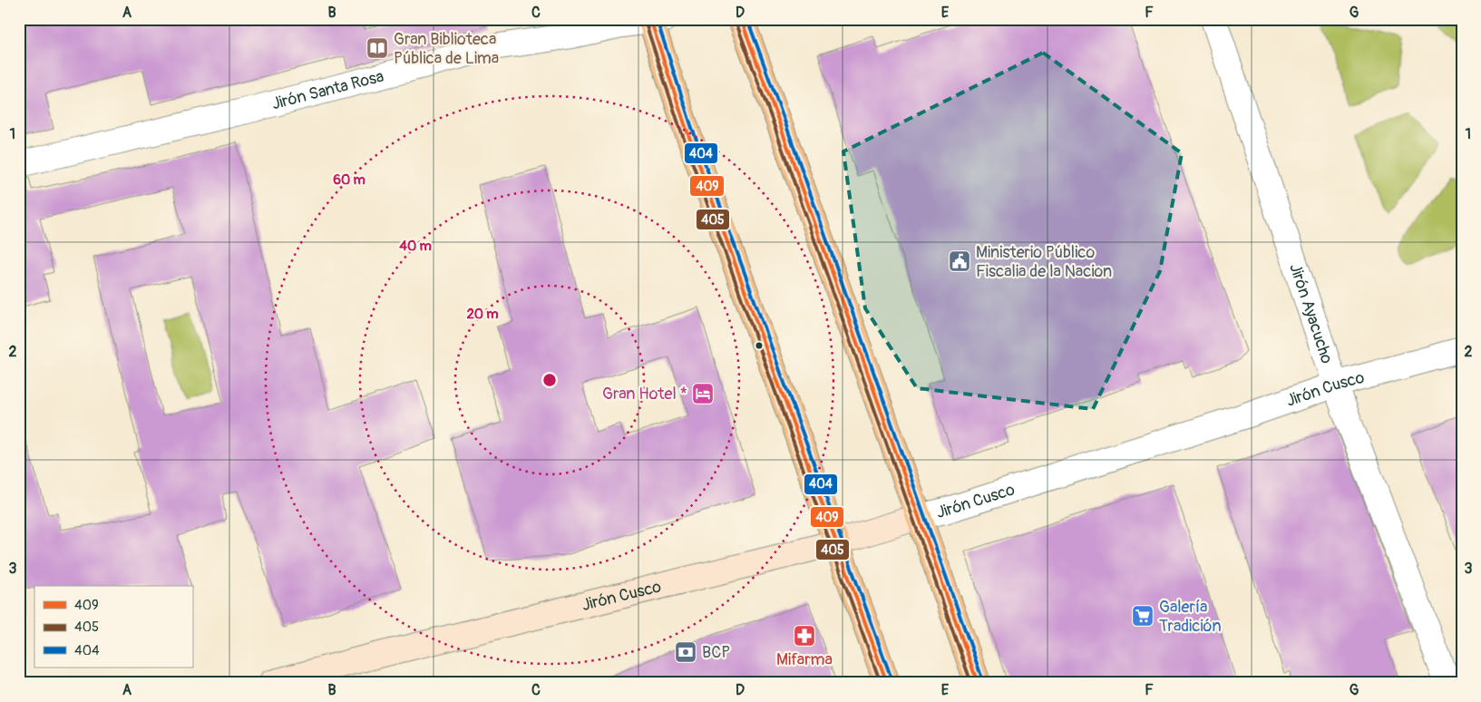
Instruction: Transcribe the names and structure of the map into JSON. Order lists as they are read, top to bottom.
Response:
{
  "streets": {
    "street": ["Jirón Santa Rosa", "Jirón Ayacucho", "Jirón Cusco"]
  },
  "crossings": [
    ["Jirón Ayacucho", "Jirón Cusco"]
  ],
  "places": {
    "library": ["Gran Biblioteca Pública de Lima"],
    "public building": ["Ministerio Público Fiscalia de la Nacion"],
    "hotel": ["Gran Hotel *"],
    "supermarket": ["Galería Tradición"],
    "pharmacy": ["Mifarma"],
    "bank": ["BCP"]
  },
  "lines": ["transit line 409", "transit line 404", "transit line 405"],
  "legend": ["409", "405", "404"],
  "grid": {
    "columns": [
      "A",
      "B",
      "C",
      "D",
      "E",
      "F",
      "G"
    ],
    "rows": ["1", "2", "3"]
  },
  "rings": ["60 m", "40 m", "20 m"]
}
